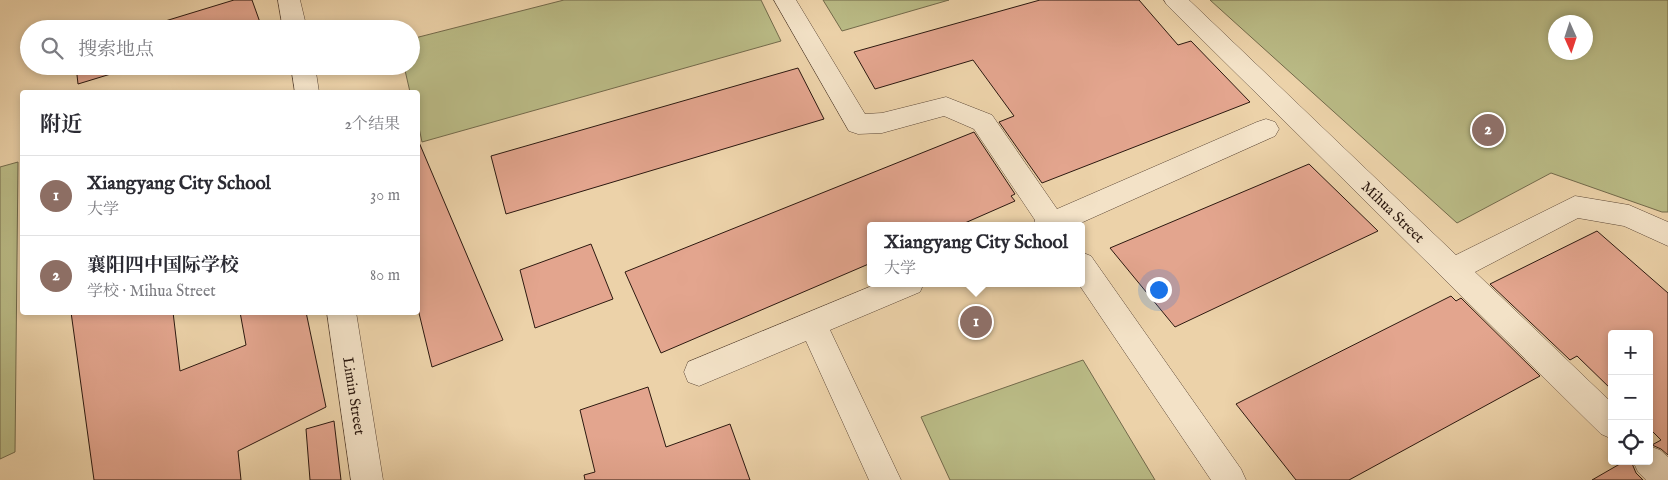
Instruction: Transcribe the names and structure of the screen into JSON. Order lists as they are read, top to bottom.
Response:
{
  "streets": {
    "street": ["Mihua Street", "Limin Street"]
  },
  "north": "bottom",
  "page": {
    "search": "搜索地点",
    "heading": ["附近", "2个结果"],
    "pins": ["2", "1"],
    "list": [
      {
        "mark": "1",
        "name": "Xiangyang City School",
        "note": "大学",
        "value": "30 m"
      },
      {
        "mark": "2",
        "name": "襄阳四中国际学校",
        "note": "学校 · Mihua Street",
        "value": "80 m"
      }
    ],
    "popup": ["Xiangyang City School", "大学"],
    "map_buttons": ["+", "−"]
  }
}
